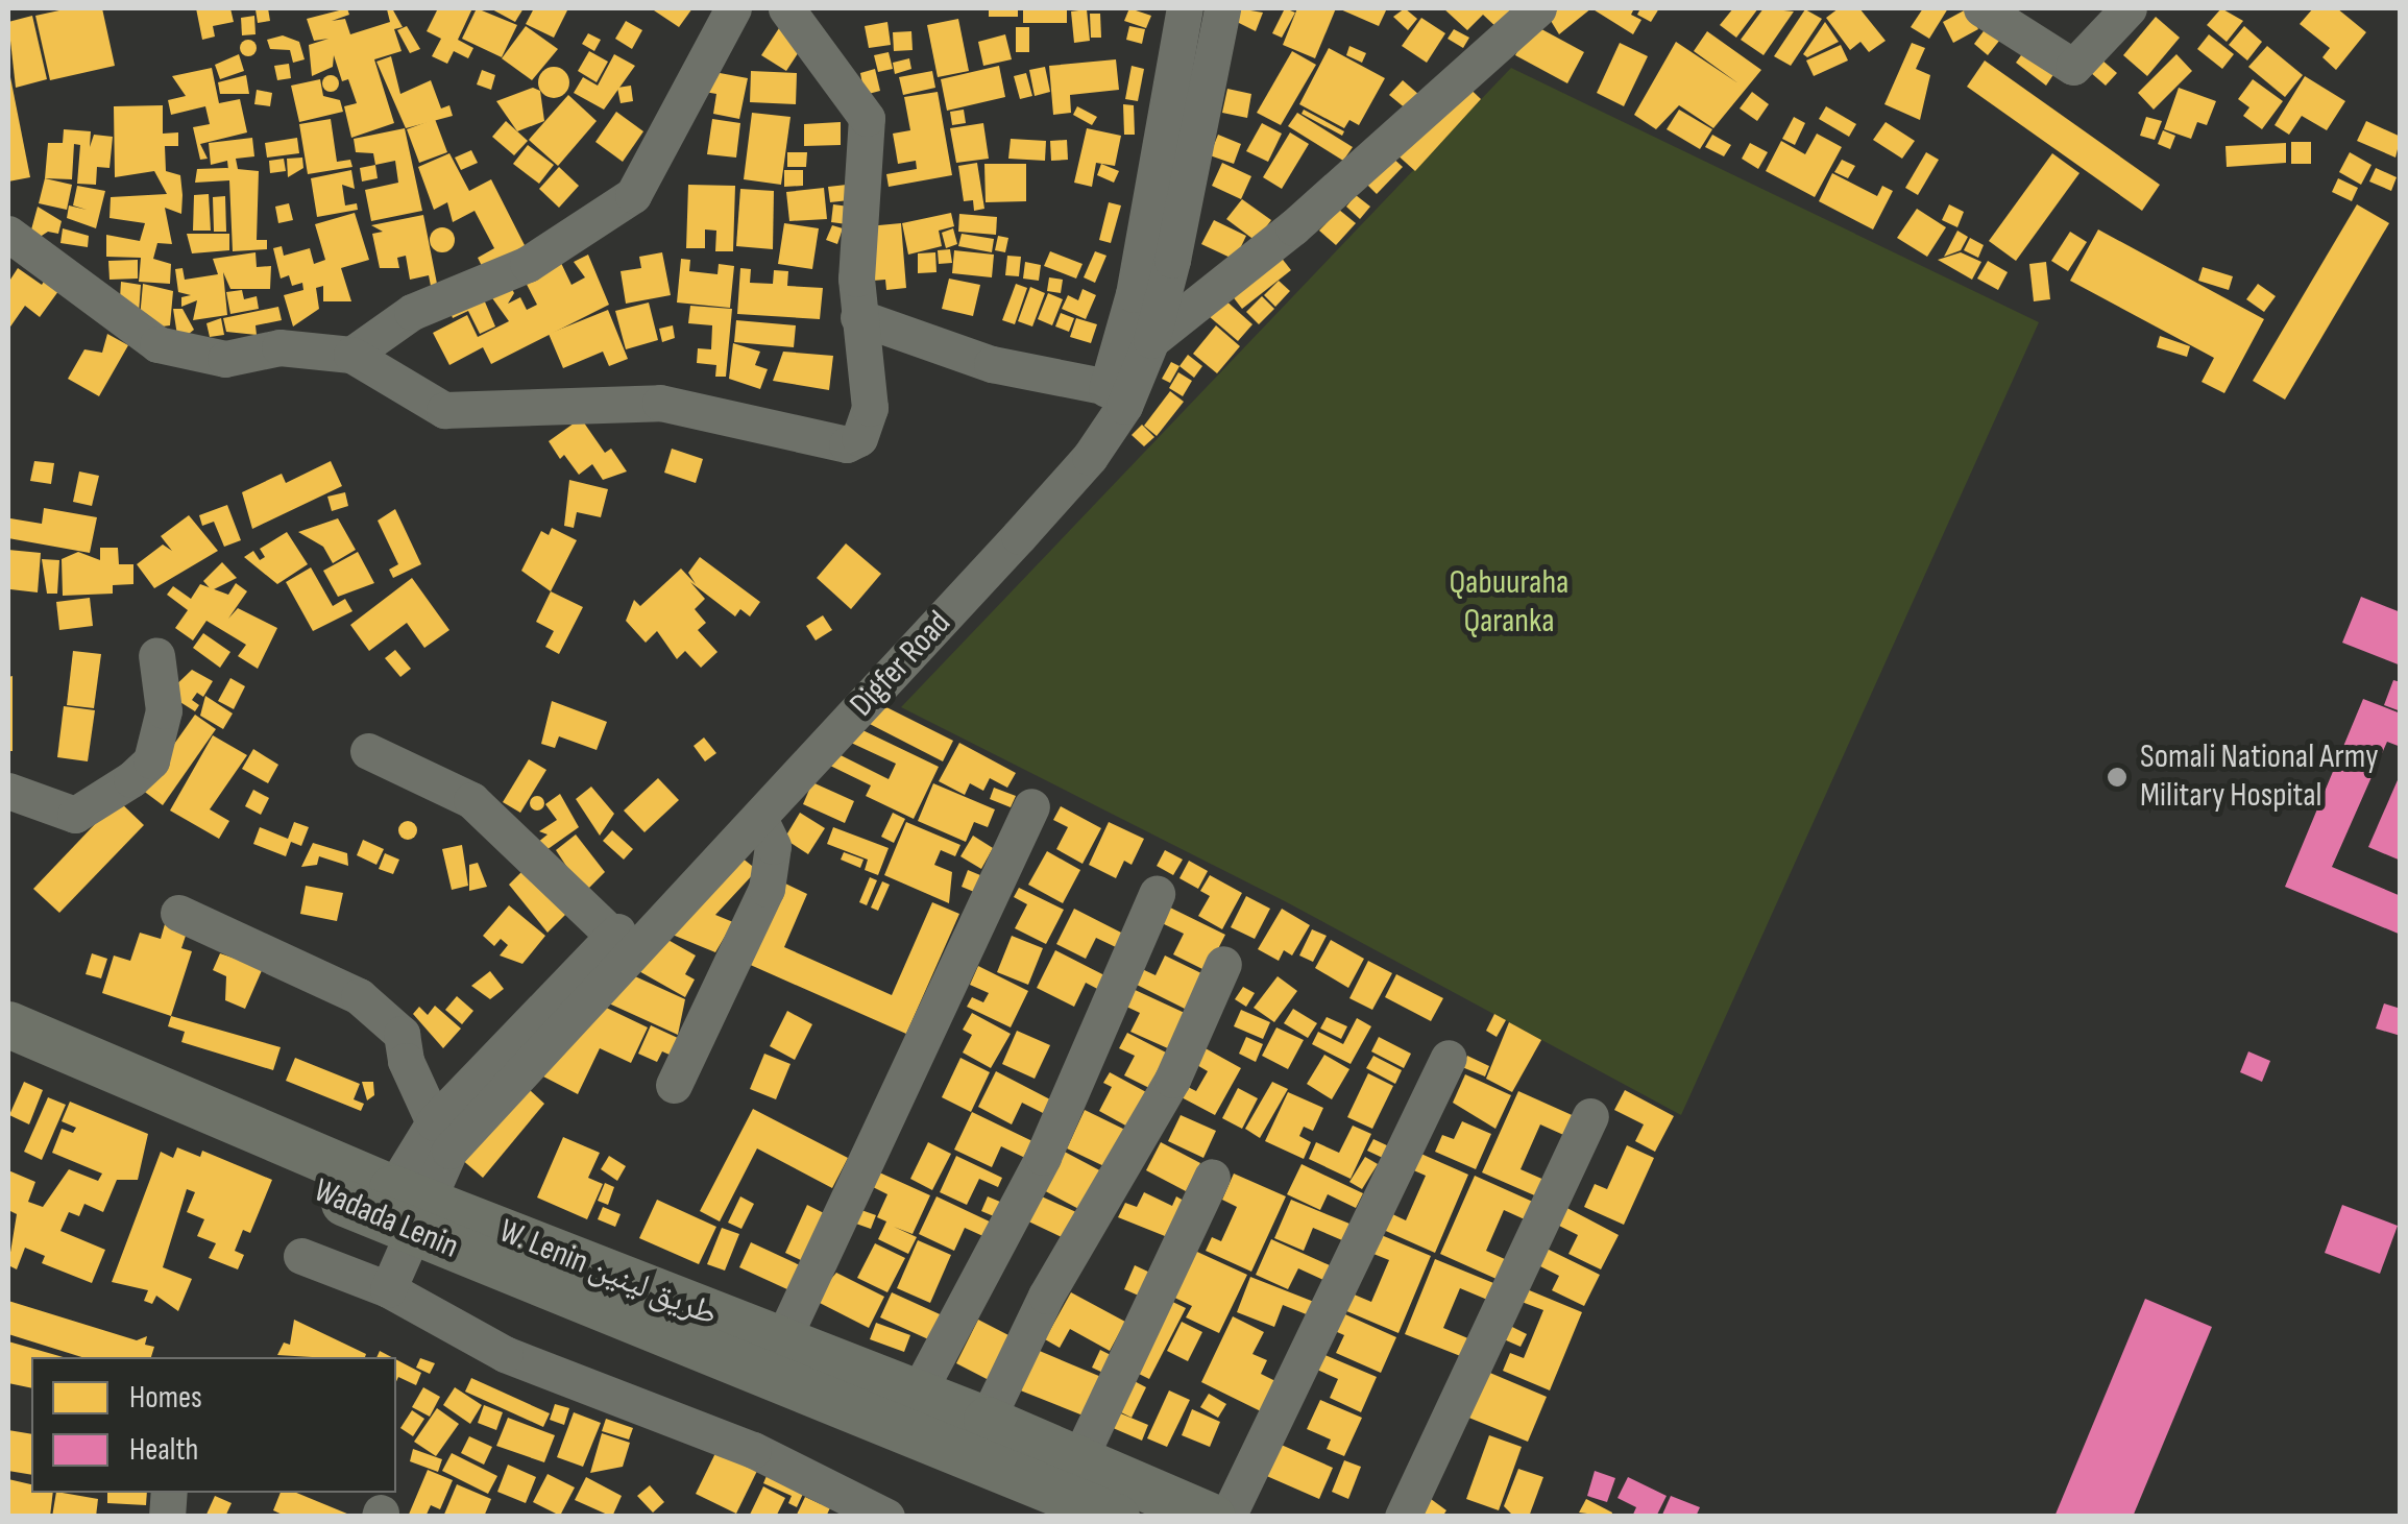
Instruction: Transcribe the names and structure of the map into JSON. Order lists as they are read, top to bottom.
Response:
{
  "streets": {
    "main road": ["Wadada Lenin", "W. Lenin طريق لينين"],
    "street": ["Digfer Road"]
  },
  "crossings": [
    ["Digfer Road", "Wadada Lenin"],
    ["Digfer Road", "W. Lenin طريق لينين"],
    ["Wadada Lenin", "W. Lenin طريق لينين"]
  ],
  "parks": ["Qabuuraha Qaranka"],
  "places": ["Somali National Army Military Hospital"],
  "legend": ["Homes", "Health"]
}
